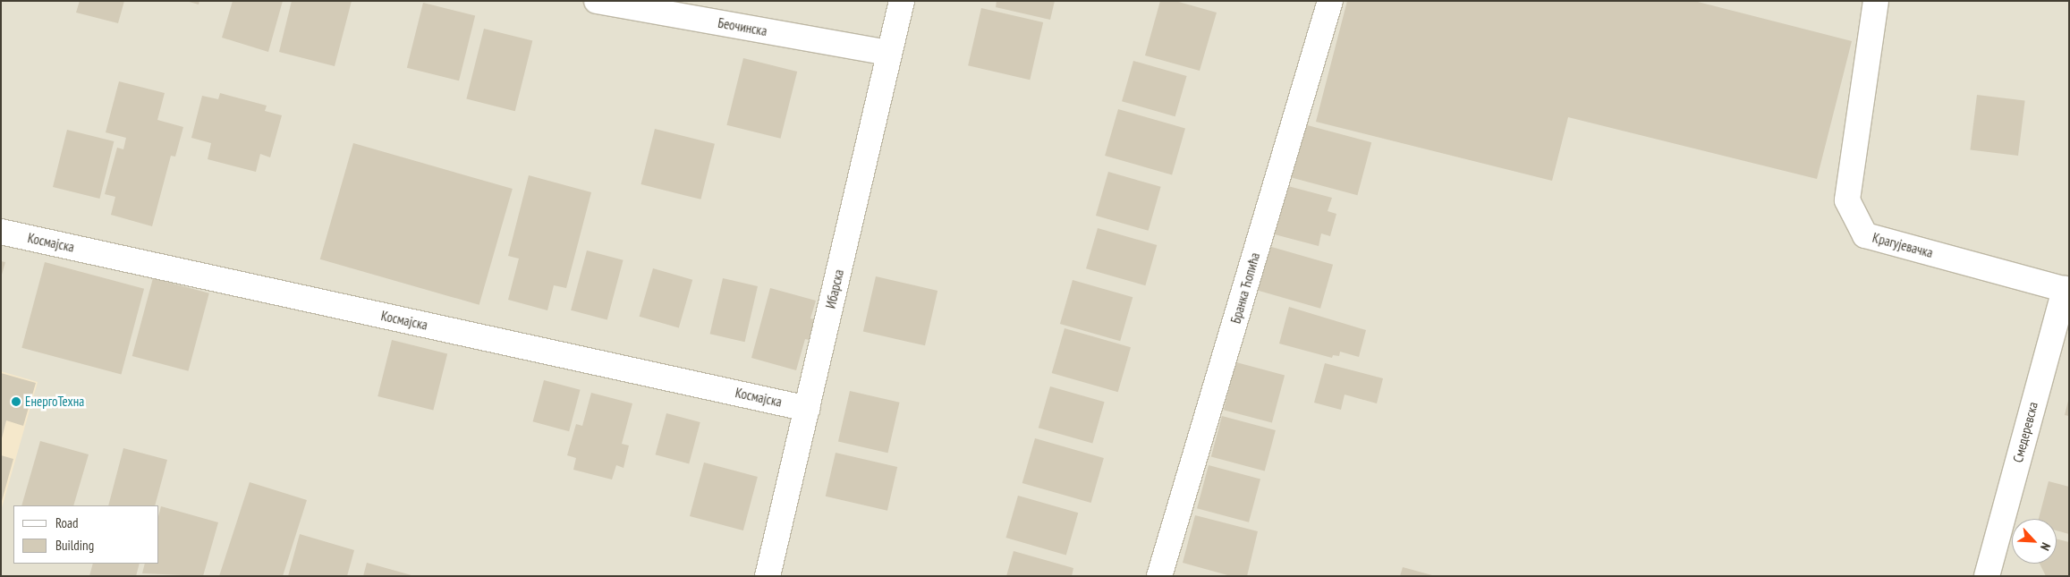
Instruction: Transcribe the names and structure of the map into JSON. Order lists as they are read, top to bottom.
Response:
{
  "streets": {
    "street": [
      "Беочинска",
      "Космајска",
      "Крагујевачка",
      "Бранка Ћопића",
      "Ибарска",
      "Смедеревска"
    ]
  },
  "crossings": [
    ["Беочинска", "Ибарска"],
    ["Космајска", "Ибарска"],
    ["Крагујевачка", "Смедеревска"]
  ],
  "places": ["ЕнергоТехна"],
  "legend": ["Road", "Building"],
  "north": "bottom right"
}
